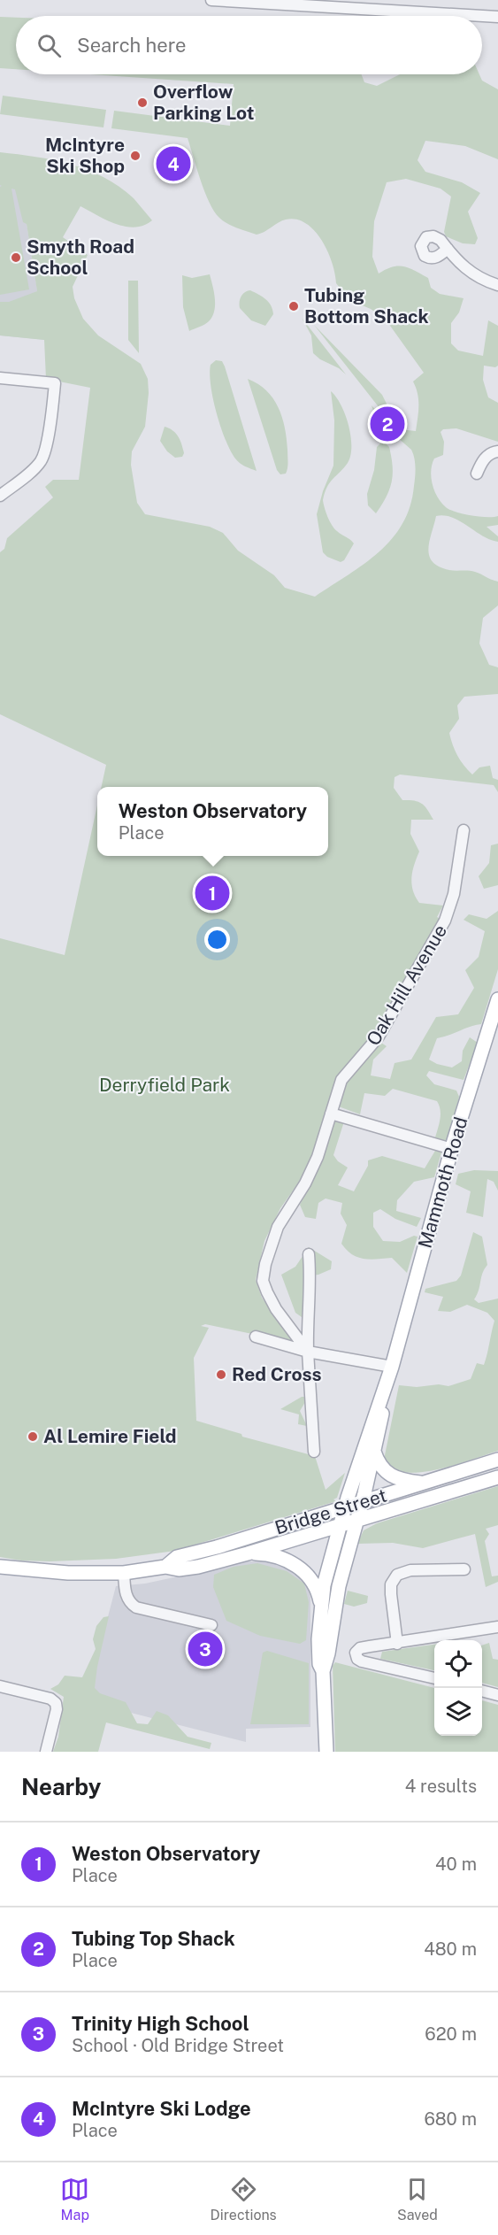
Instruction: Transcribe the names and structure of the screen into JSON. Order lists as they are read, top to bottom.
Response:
{
  "streets": {
    "main road": ["Mammoth Road", "Bridge Street"],
    "street": ["Oak Hill Avenue"]
  },
  "crossings": [
    ["Mammoth Road", "Bridge Street"]
  ],
  "parks": ["Derryfield Park"],
  "places": [
    "Overflow Parking Lot",
    "McIntyre Ski Shop",
    "Smyth Road School",
    "Tubing Bottom Shack",
    "Red Cross",
    "Al Lemire Field"
  ],
  "page": {
    "search": "Search here",
    "pins": [
      "4",
      "2",
      "1",
      "3"
    ],
    "popup": ["Weston Observatory", "Place"],
    "heading": ["Nearby", "4 results"],
    "list": [
      {
        "mark": "1",
        "name": "Weston Observatory",
        "note": "Place",
        "value": "40 m"
      },
      {
        "mark": "2",
        "name": "Tubing Top Shack",
        "note": "Place",
        "value": "480 m"
      },
      {
        "mark": "3",
        "name": "Trinity High School",
        "note": "School · Old Bridge Street",
        "value": "620 m"
      },
      {
        "mark": "4",
        "name": "McIntyre Ski Lodge",
        "note": "Place",
        "value": "680 m"
      }
    ],
    "nav": ["Map", "Directions", "Saved"]
  }
}
